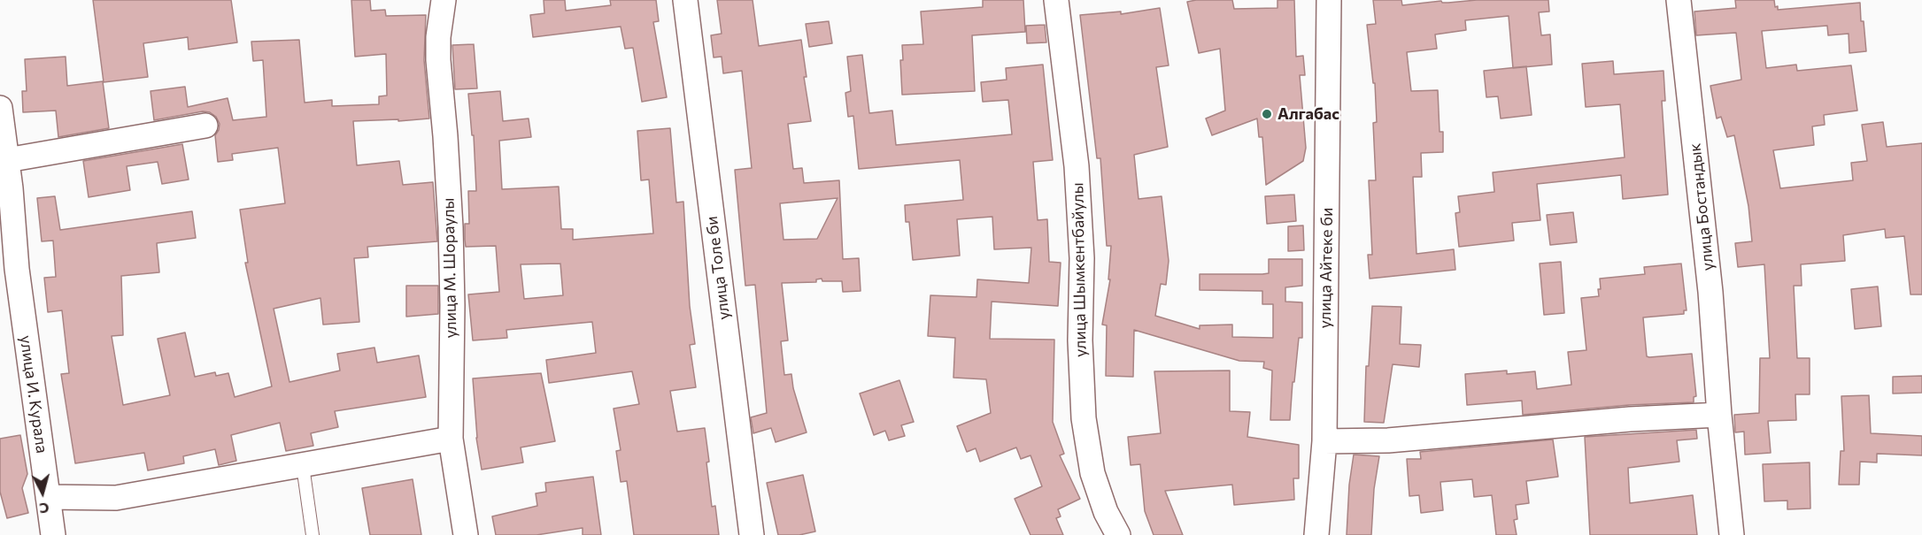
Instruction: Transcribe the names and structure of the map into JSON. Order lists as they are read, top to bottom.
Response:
{
  "streets": {
    "street": [
      "улица Бостандык",
      "улица М. Шораулы",
      "улица Толе би",
      "улица Айтеке би",
      "улица Шымкентбайулы",
      "улица И. Курала"
    ]
  },
  "places": ["Алгабас"],
  "north": "bottom"
}
